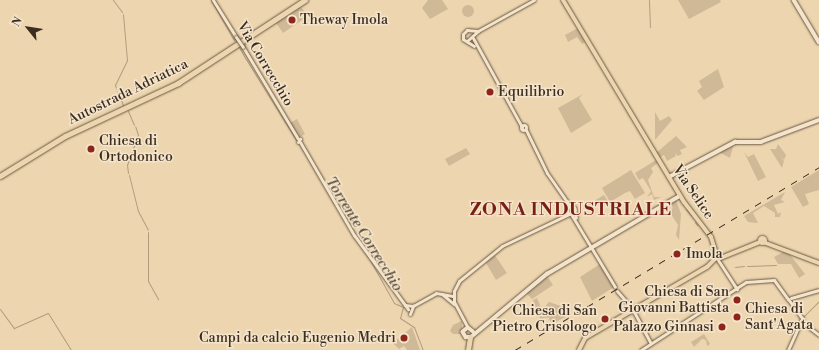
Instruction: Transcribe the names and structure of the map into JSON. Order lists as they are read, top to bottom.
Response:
{
  "streets": {
    "highway": ["Autostrada Adriatica"],
    "main road": ["Via Selice"],
    "street": ["Via Correcchio"]
  },
  "districts": ["ZONA INDUSTRIALE"],
  "water": ["Torrente Correcchio"],
  "places": [
    "Theway Imola",
    "Equilibrio",
    "Chiesa di Ortodonico",
    "Imola",
    "Chiesa di San Giovanni Battista",
    "Chiesa di Sant'Agata",
    "Chiesa di San Pietro Crisologo",
    "Palazzo Ginnasi",
    "Campi da calcio Eugenio Medri"
  ],
  "north": "top left"
}
